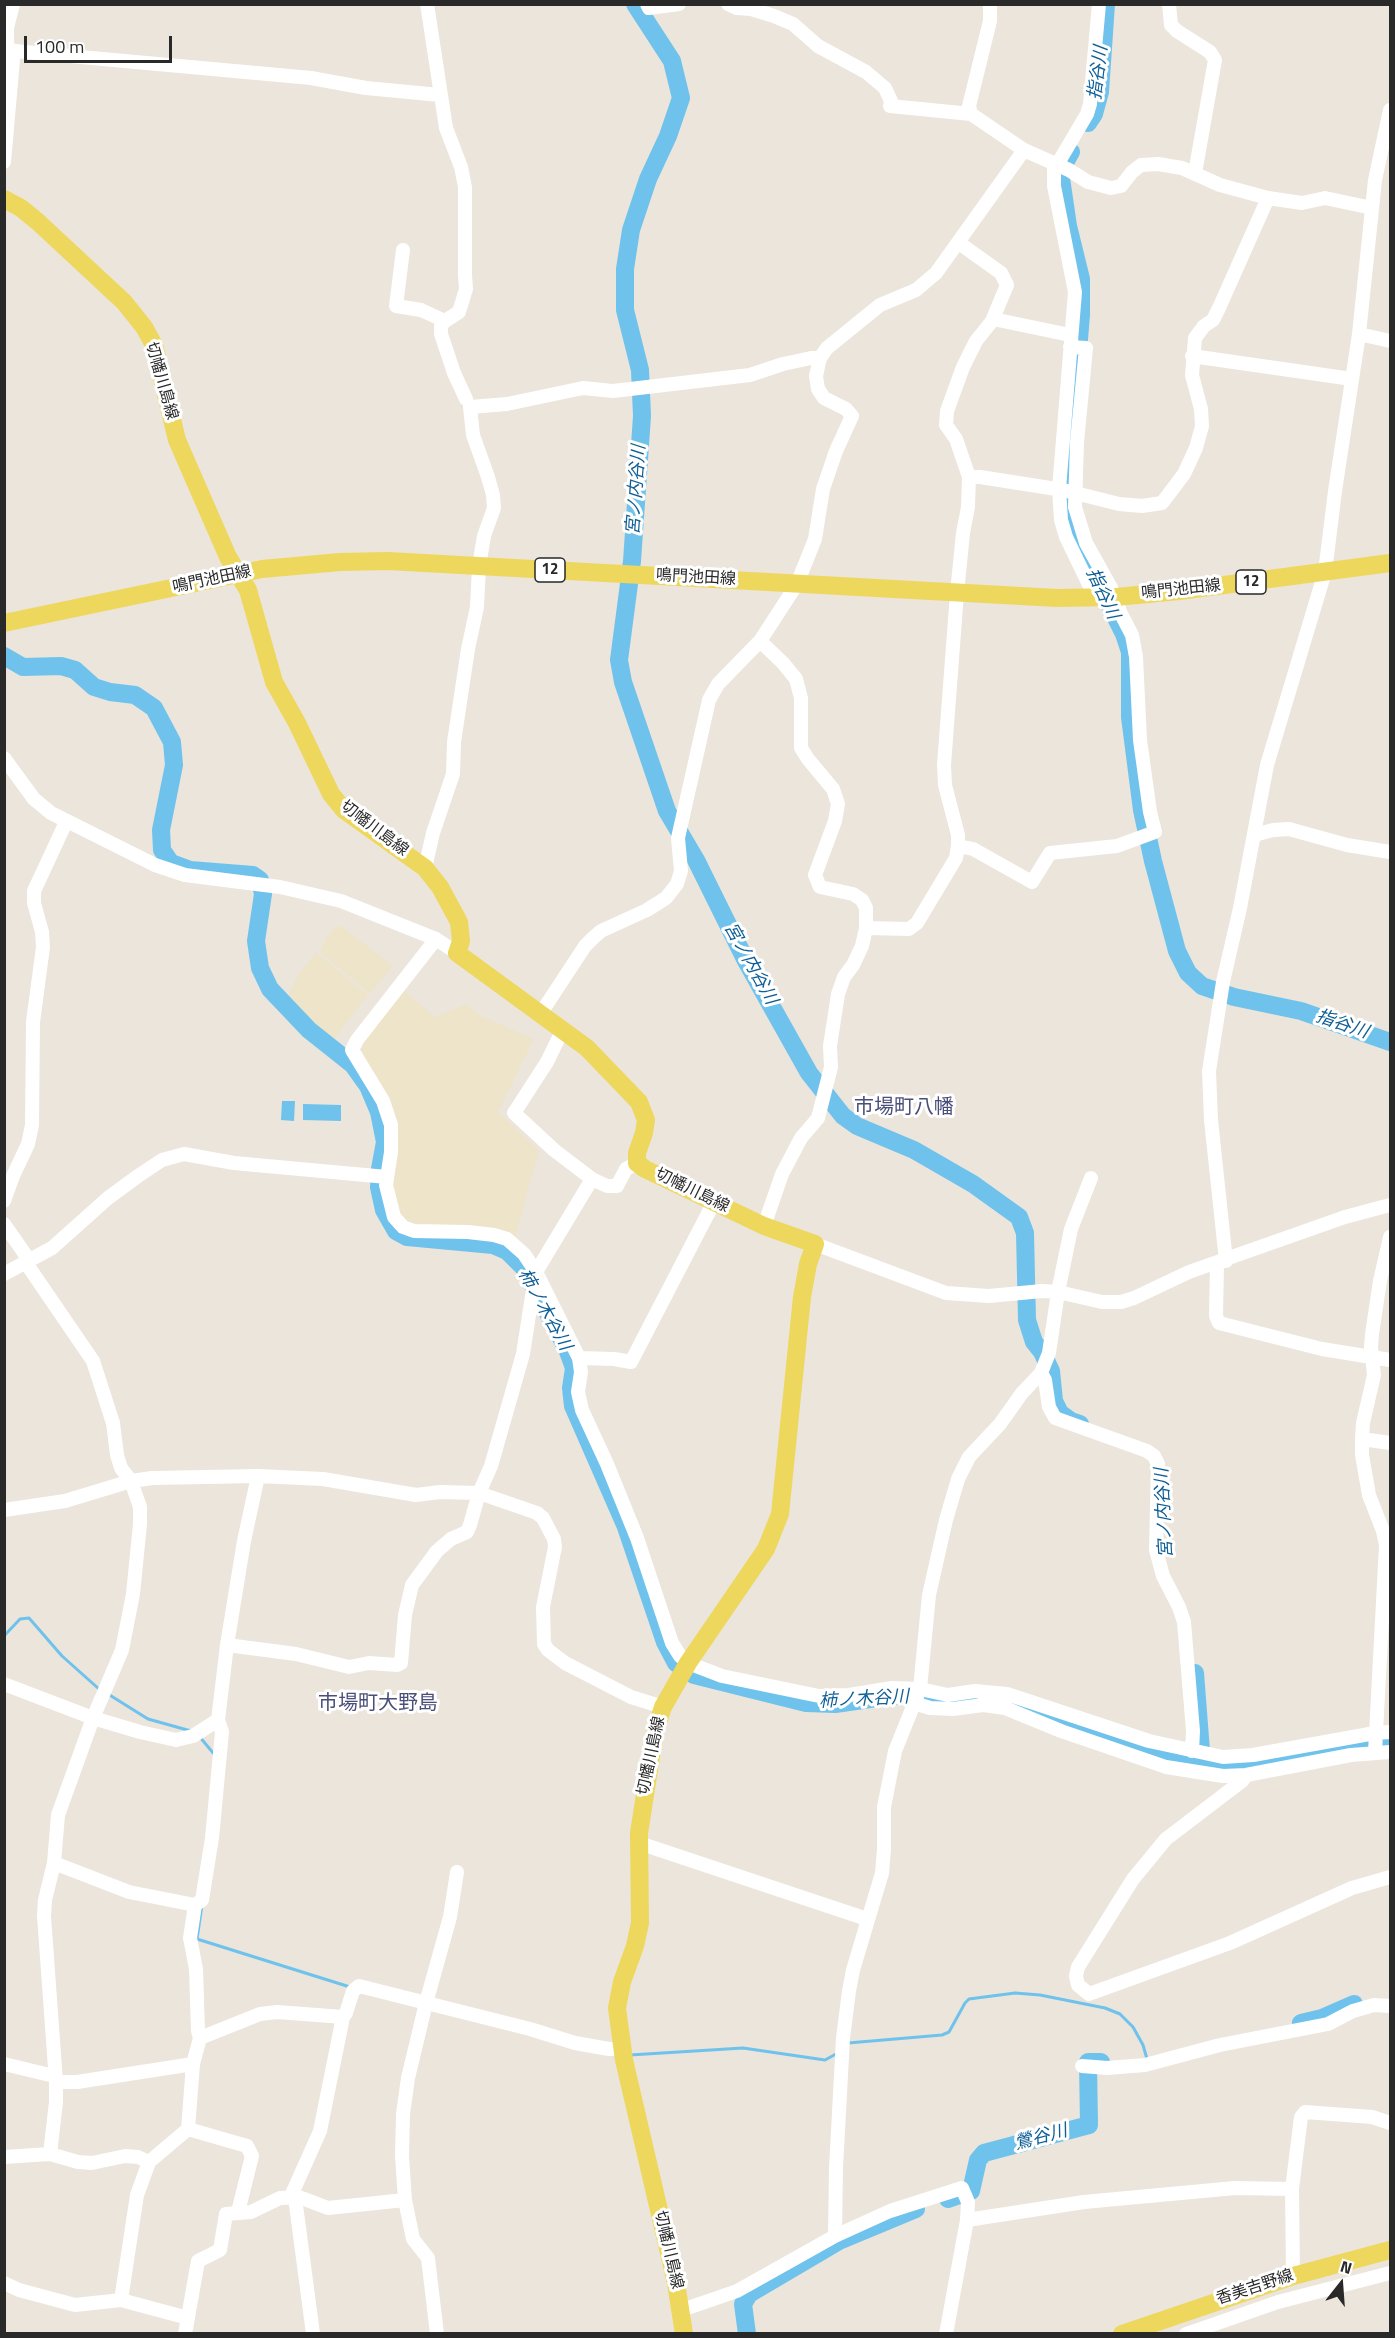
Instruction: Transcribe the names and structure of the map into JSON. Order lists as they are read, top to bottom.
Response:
{
  "streets": {
    "main road": [
      "切幡川島線",
      "12",
      "鳴門池田線",
      "香美吉野線"
    ]
  },
  "crossings": [
    ["切幡川島線", "鳴門池田線"]
  ],
  "districts": ["市場町八幡", "市場町大野島"],
  "water": [
    "指谷川",
    "宮ノ内谷川",
    "柿ノ木谷川",
    "鶯谷川"
  ],
  "scale_bar": "100 m",
  "north": "top"
}
